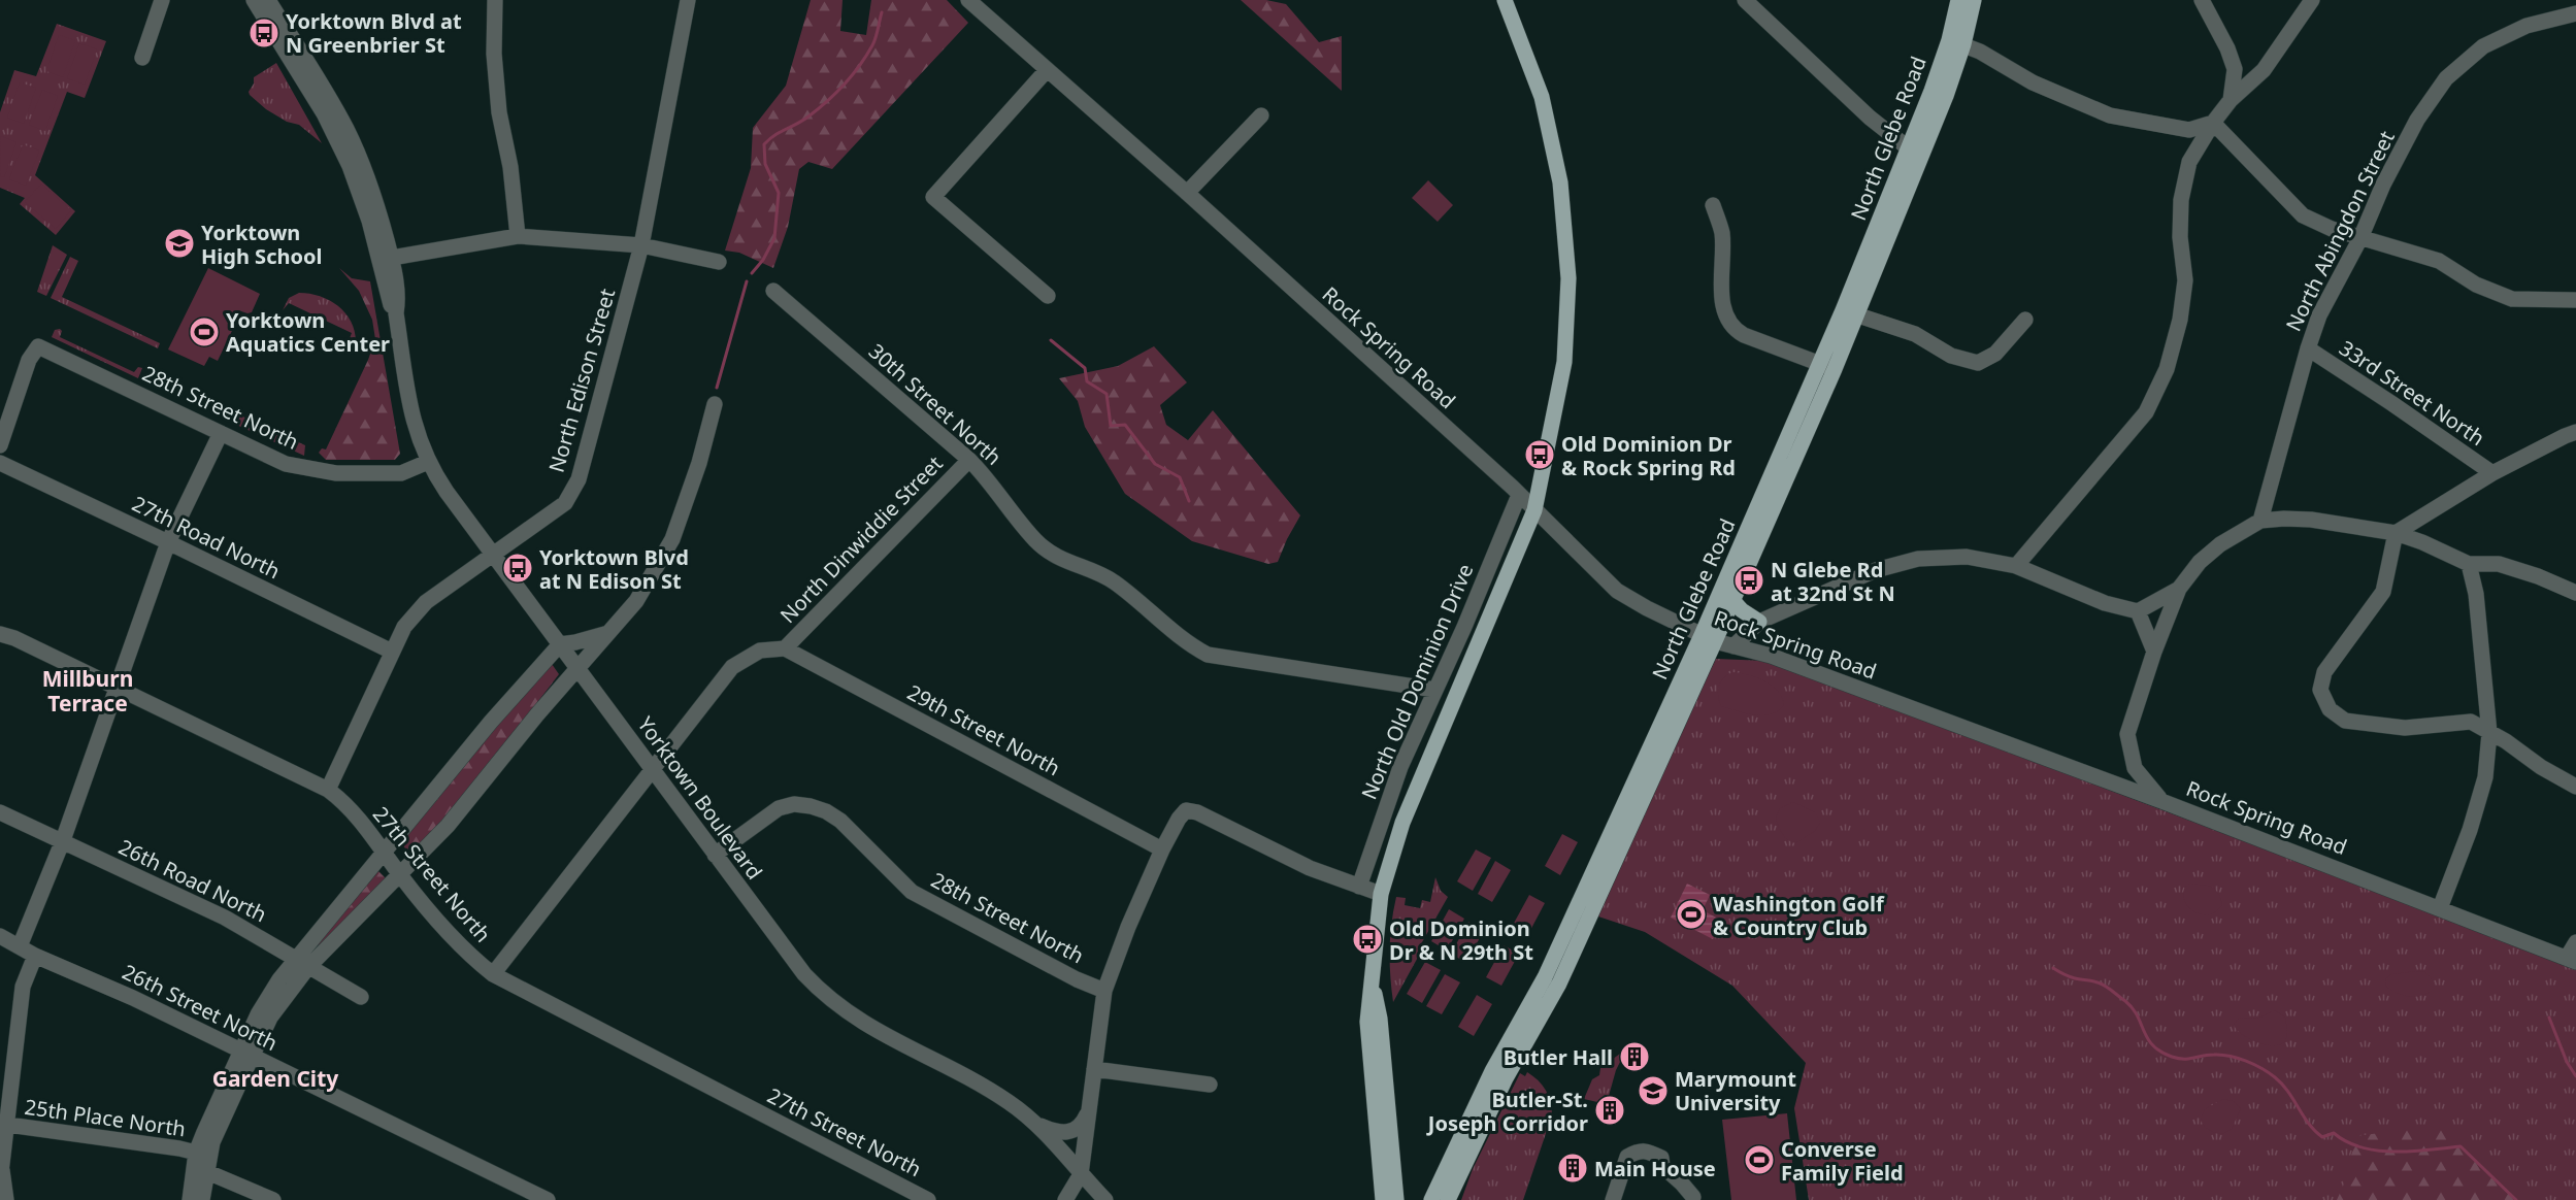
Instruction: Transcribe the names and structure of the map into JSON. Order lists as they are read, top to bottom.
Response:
{
  "streets": {
    "main road": ["North Glebe Road"],
    "street": [
      "North Abingdon Street",
      "Rock Spring Road",
      "North Edison Street",
      "33rd Street North",
      "30th Street North",
      "28th Street North",
      "27th Road North",
      "North Dinwiddie Street",
      "North Old Dominion Drive",
      "29th Street North",
      "Yorktown Boulevard",
      "27th Street North",
      "26th Road North",
      "26th Street North",
      "25th Place North"
    ]
  },
  "crossings": [
    ["North Glebe Road", "Rock Spring Road"],
    ["North Abingdon Street", "33rd Street North"],
    ["Rock Spring Road", "North Old Dominion Drive"],
    ["North Edison Street", "27th Road North"],
    ["North Edison Street", "Yorktown Boulevard"],
    ["North Edison Street", "27th Street North"],
    ["30th Street North", "North Dinwiddie Street"],
    ["30th Street North", "North Old Dominion Drive"],
    ["28th Street North", "Yorktown Boulevard"],
    ["North Dinwiddie Street", "29th Street North"],
    ["North Dinwiddie Street", "Yorktown Boulevard"],
    ["North Dinwiddie Street", "27th Street North"]
  ],
  "districts": ["Millburn Terrace", "Garden City"],
  "places": {
    "bus stop": [
      "Yorktown Blvd at N Greenbrier St",
      "Old Dominion Dr & Rock Spring Rd",
      "Yorktown Blvd at N Edison St",
      "N Glebe Rd at 32nd St N",
      "Old Dominion Dr & N 29th St"
    ],
    "school or university": ["Yorktown High School", "Marymount University"],
    "sports": ["Yorktown Aquatics Center", "Washington Golf & Country Club", "Converse Family Field"],
    "building": ["Butler Hall", "Butler-St. Joseph Corridor", "Main House"]
  }
}
